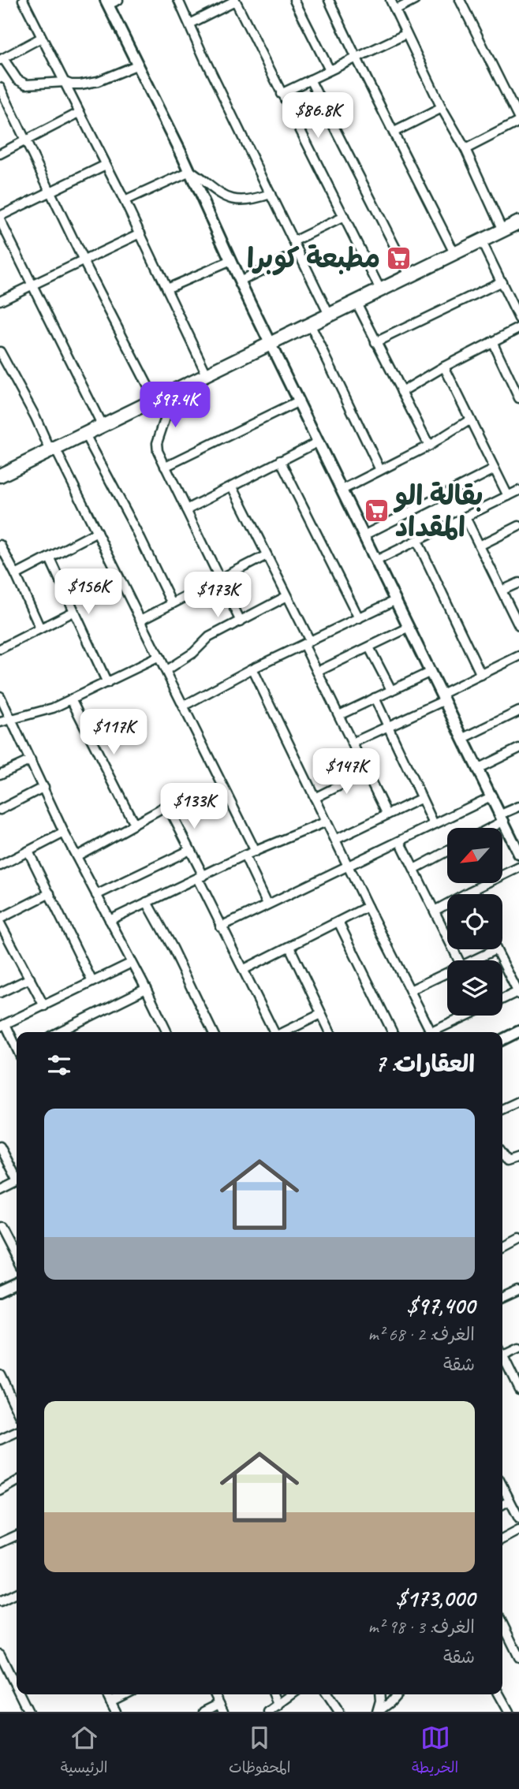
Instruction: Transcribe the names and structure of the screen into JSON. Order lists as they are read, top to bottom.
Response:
{
  "places": {
    "supermarket": ["مطبعة كوبرا", "بقالة الو المقداد"]
  },
  "north": "bottom left",
  "page": {
    "price": [
      "$86.8K",
      "$97.4K",
      "$156K",
      "$173K",
      "$117K",
      "$147K",
      "$133K"
    ],
    "heading": "العقارات: 7",
    "list": [
      {
        "name": "$97,400",
        "note": "الغرف: 2 · 68 m² · شقة"
      },
      {
        "name": "$173,000",
        "note": "الغرف: 3 · 98 m² · شقة"
      }
    ],
    "tabs": ["الخريطة", "المحفوظات", "الرئيسية"]
  }
}
